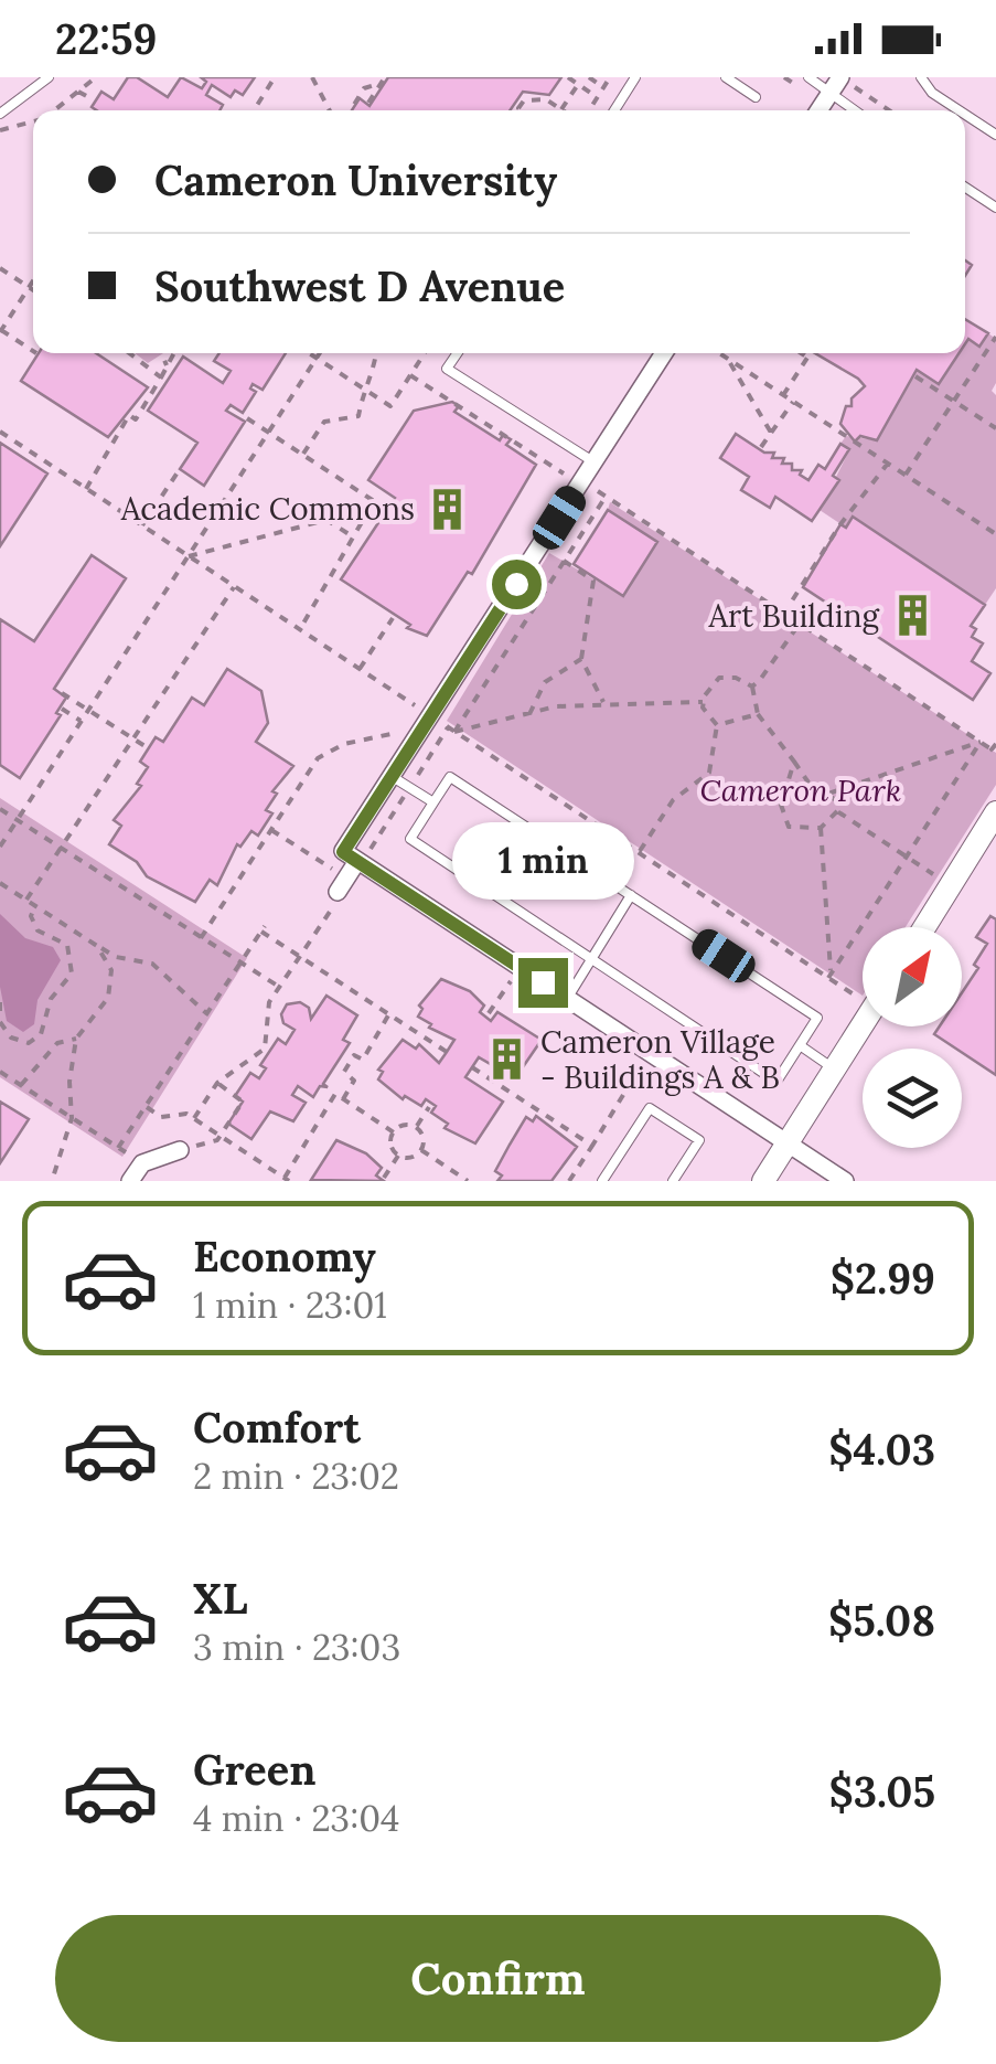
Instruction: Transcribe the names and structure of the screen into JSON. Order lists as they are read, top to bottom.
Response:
{
  "parks": ["Cameron Park"],
  "places": {
    "building": ["Academic Commons", "Art Building", "Cameron Village - Buildings A & B"]
  },
  "north": "top right",
  "page": {
    "status": "22:59",
    "banner": ["Cameron University", "Southwest D Avenue"],
    "bubble": "1 min",
    "list": [
      {
        "name": "Economy",
        "note": "1 min · 23:01",
        "value": "$2.99"
      },
      {
        "name": "Comfort",
        "note": "2 min · 23:02",
        "value": "$4.03"
      },
      {
        "name": "XL",
        "note": "3 min · 23:03",
        "value": "$5.08"
      },
      {
        "name": "Green",
        "note": "4 min · 23:04",
        "value": "$3.05"
      }
    ],
    "buttons": "Confirm"
  }
}
